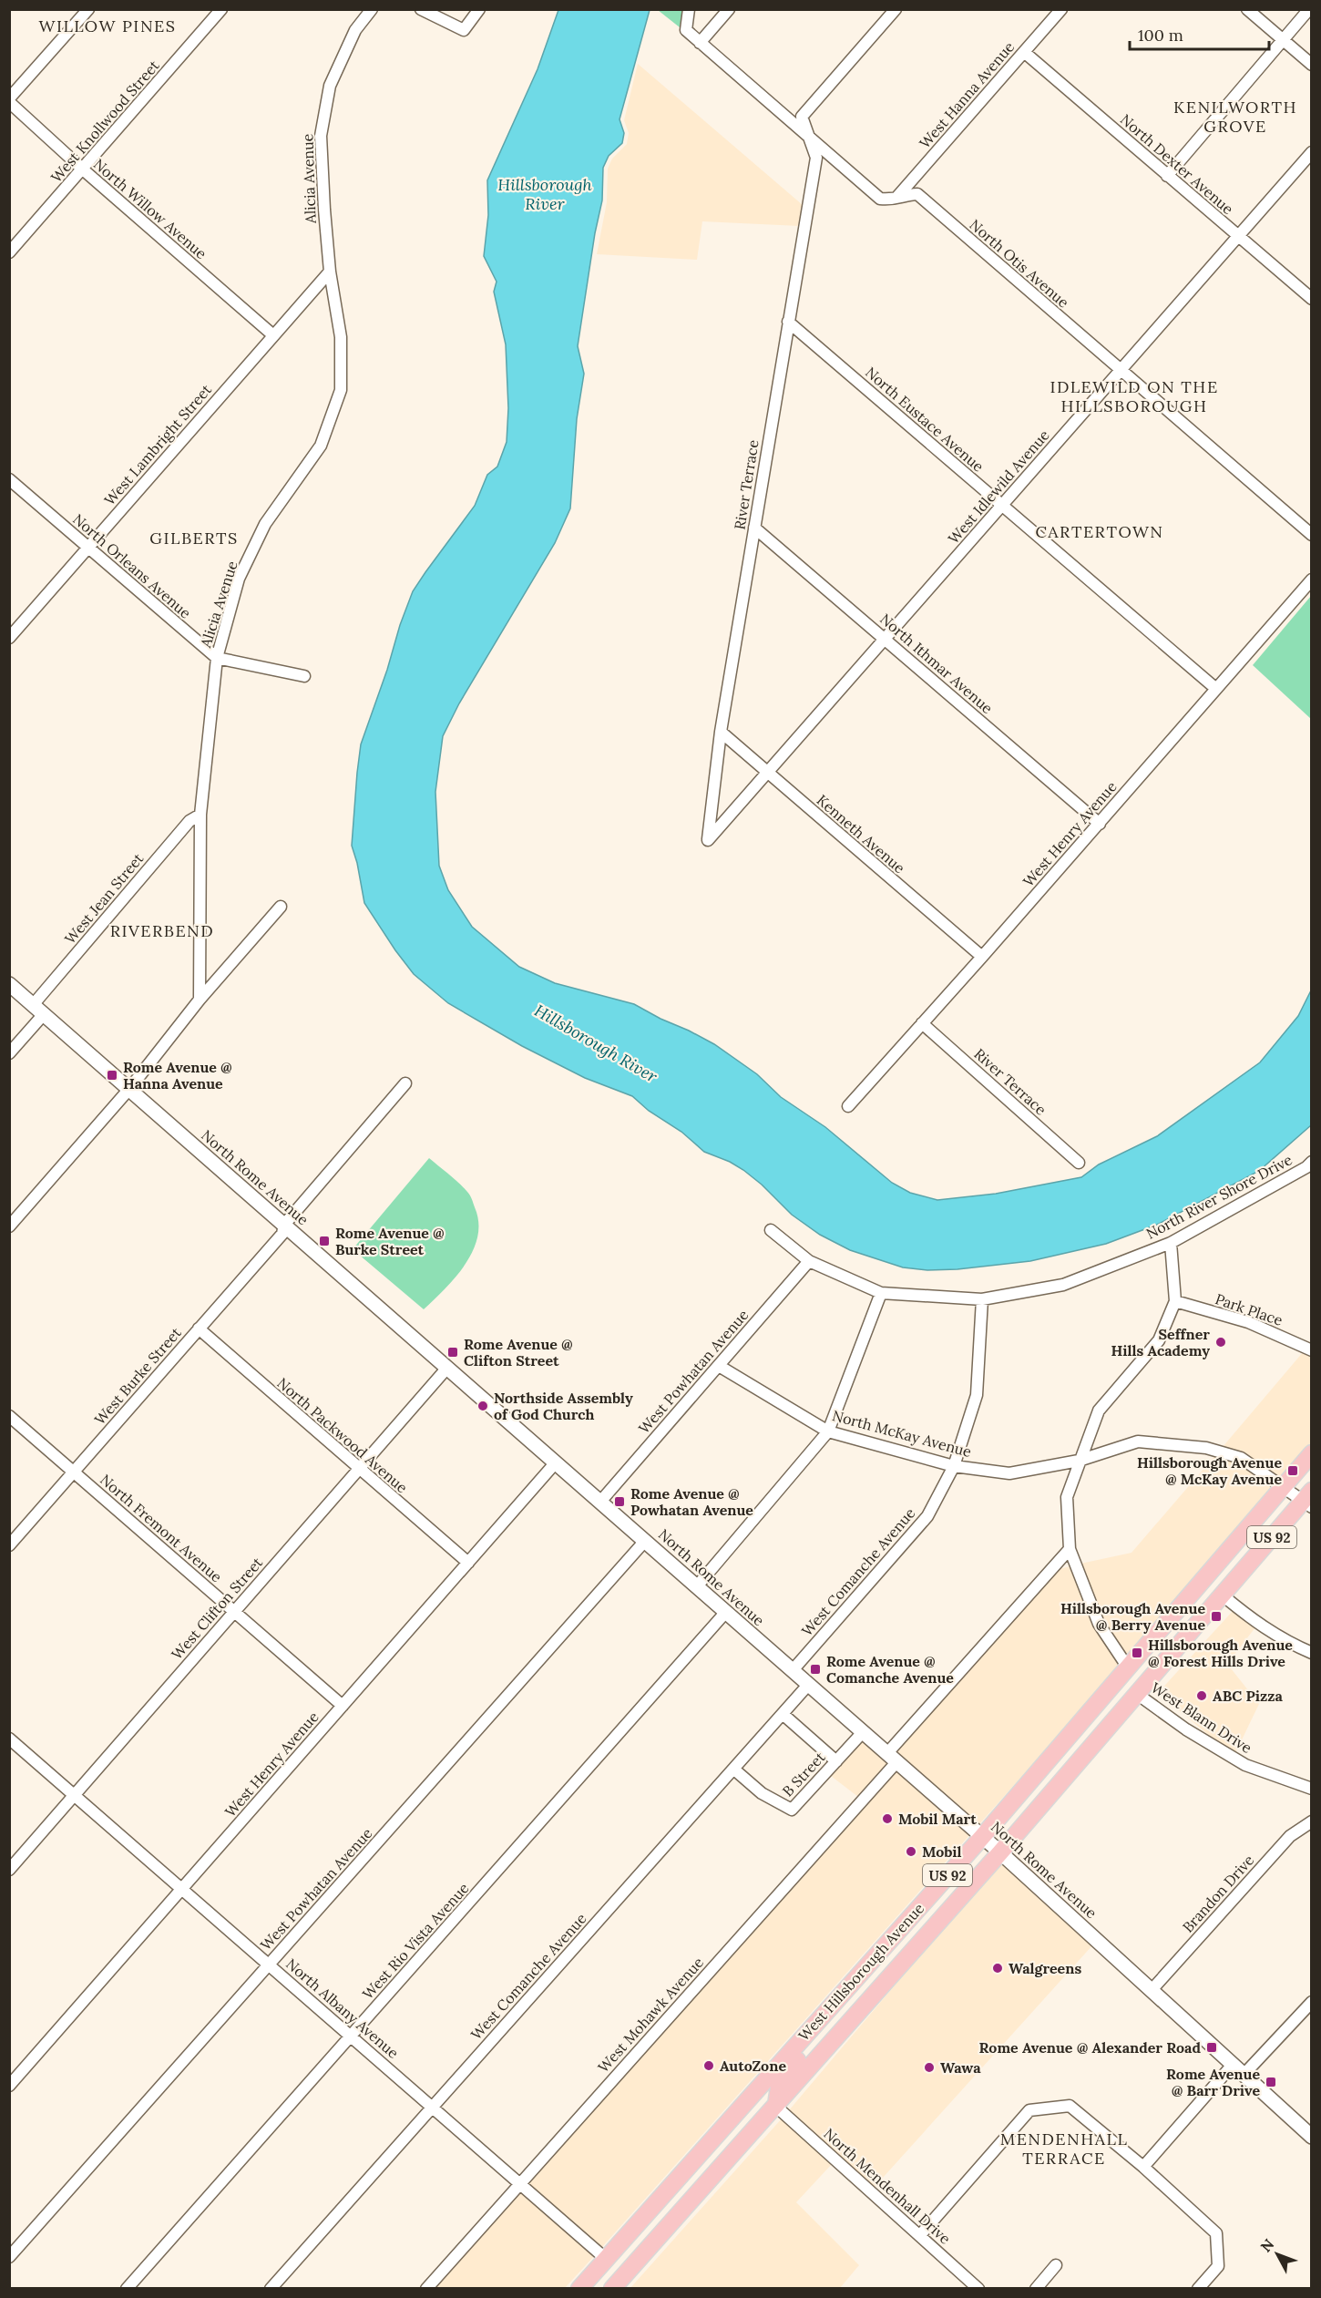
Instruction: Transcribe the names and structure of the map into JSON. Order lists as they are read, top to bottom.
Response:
{
  "streets": {
    "main road": ["US 92", "West Hillsborough Avenue"],
    "street": [
      "West Hanna Avenue",
      "West Knollwood Street",
      "North Dexter Avenue",
      "Alicia Avenue",
      "North Willow Avenue",
      "North Otis Avenue",
      "North Eustace Avenue",
      "West Lambright Street",
      "River Terrace",
      "West Idlewild Avenue",
      "North Orleans Avenue",
      "North Ithmar Avenue",
      "Kenneth Avenue",
      "West Henry Avenue",
      "West Jean Street",
      "North Rome Avenue",
      "North River Shore Drive",
      "Park Place",
      "West Powhatan Avenue",
      "West Burke Street",
      "North McKay Avenue",
      "North Packwood Avenue",
      "North Fremont Avenue",
      "West Comanche Avenue",
      "West Clifton Street",
      "West Blann Drive",
      "B Street",
      "Brandon Drive",
      "West Rio Vista Avenue",
      "North Albany Avenue",
      "West Mohawk Avenue",
      "North Mendenhall Drive"
    ]
  },
  "crossings": [
    ["West Hanna Avenue", "North Dexter Avenue"],
    ["West Hanna Avenue", "North Otis Avenue"],
    ["West Knollwood Street", "North Willow Avenue"],
    ["North Dexter Avenue", "West Idlewild Avenue"],
    ["Alicia Avenue", "West Lambright Street"],
    ["Alicia Avenue", "North Orleans Avenue"],
    ["Alicia Avenue", "West Jean Street"],
    ["North Willow Avenue", "West Lambright Street"],
    ["North Otis Avenue", "West Idlewild Avenue"],
    ["North Eustace Avenue", "River Terrace"],
    ["North Eustace Avenue", "West Idlewild Avenue"],
    ["North Eustace Avenue", "West Henry Avenue"],
    ["West Lambright Street", "North Orleans Avenue"],
    ["River Terrace", "West Idlewild Avenue"],
    ["River Terrace", "North Ithmar Avenue"],
    ["River Terrace", "Kenneth Avenue"],
    ["River Terrace", "West Henry Avenue"],
    ["West Idlewild Avenue", "North Ithmar Avenue"],
    ["West Idlewild Avenue", "Kenneth Avenue"],
    ["North Ithmar Avenue", "West Henry Avenue"],
    ["Kenneth Avenue", "West Henry Avenue"],
    ["West Henry Avenue", "North Rome Avenue"],
    ["West Henry Avenue", "North Packwood Avenue"],
    ["West Henry Avenue", "North Fremont Avenue"],
    ["West Henry Avenue", "North Albany Avenue"],
    ["West Jean Street", "North Rome Avenue"],
    ["North Rome Avenue", "West Powhatan Avenue"],
    ["North Rome Avenue", "West Burke Street"],
    ["North Rome Avenue", "West Comanche Avenue"],
    ["North Rome Avenue", "West Clifton Street"],
    ["North Rome Avenue", "B Street"],
    ["North Rome Avenue", "Brandon Drive"],
    ["North Rome Avenue", "West Rio Vista Avenue"],
    ["North Rome Avenue", "West Hillsborough Avenue"],
    ["North Rome Avenue", "West Mohawk Avenue"],
    ["North River Shore Drive", "West Powhatan Avenue"],
    ["North River Shore Drive", "West Comanche Avenue"],
    ["West Powhatan Avenue", "North McKay Avenue"],
    ["West Powhatan Avenue", "North Albany Avenue"],
    ["West Burke Street", "North Packwood Avenue"],
    ["West Burke Street", "North Fremont Avenue"],
    ["North McKay Avenue", "West Comanche Avenue"],
    ["North McKay Avenue", "West Hillsborough Avenue"],
    ["North Packwood Avenue", "West Clifton Street"],
    ["North Fremont Avenue", "West Clifton Street"],
    ["West Comanche Avenue", "B Street"],
    ["West Comanche Avenue", "North Albany Avenue"],
    ["West Clifton Street", "North Albany Avenue"],
    ["West Blann Drive", "West Hillsborough Avenue"],
    ["West Rio Vista Avenue", "North Albany Avenue"],
    ["West Hillsborough Avenue", "North Albany Avenue"],
    ["West Hillsborough Avenue", "North Mendenhall Drive"],
    ["North Albany Avenue", "West Mohawk Avenue"]
  ],
  "districts": [
    "WILLOW PINES",
    "KENILWORTH GROVE",
    "IDLEWILD ON THE HILLSBOROUGH",
    "CARTERTOWN",
    "GILBERTS",
    "RIVERBEND",
    "MENDENHALL TERRACE"
  ],
  "water": ["Hillsborough River"],
  "places": {
    "transit": [
      "Rome Avenue @ Hanna Avenue",
      "Rome Avenue @ Burke Street",
      "Rome Avenue @ Clifton Street",
      "Hillsborough Avenue @ McKay Avenue",
      "Rome Avenue @ Powhatan Avenue",
      "Hillsborough Avenue @ Berry Avenue",
      "Hillsborough Avenue @ Forest Hills Drive",
      "Rome Avenue @ Comanche Avenue",
      "Rome Avenue @ Alexander Road",
      "Rome Avenue @ Barr Drive"
    ],
    "other": [
      "Seffner Hills Academy",
      "Northside Assembly of God Church",
      "ABC Pizza",
      "Mobil Mart",
      "Mobil",
      "Walgreens",
      "AutoZone",
      "Wawa"
    ]
  },
  "scale_bar": "100 m",
  "north": "top left"
}
